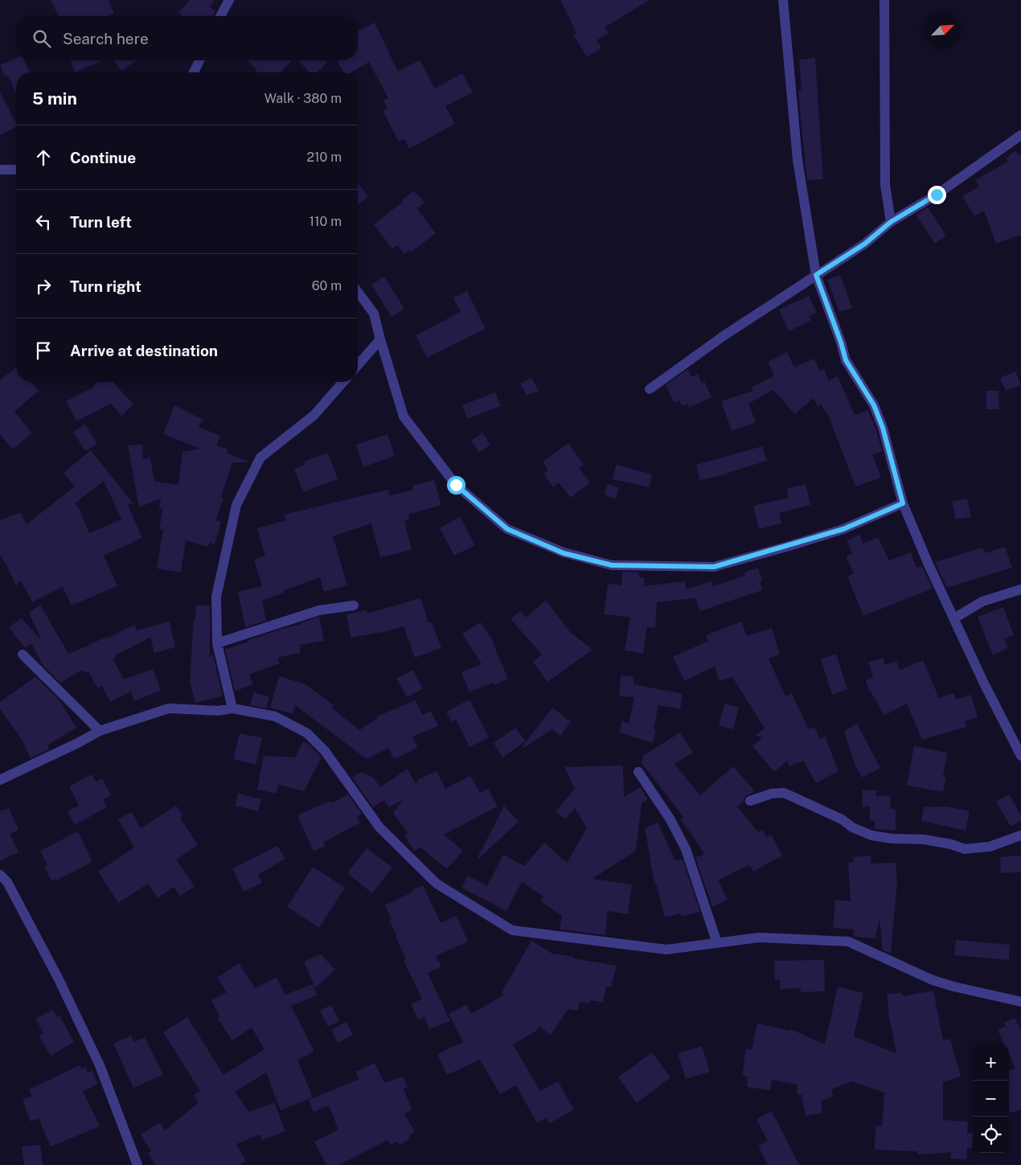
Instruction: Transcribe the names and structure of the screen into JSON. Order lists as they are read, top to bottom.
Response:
{
  "north": "top right",
  "page": {
    "search": "Search here",
    "heading": ["5 min", "Walk · 380 m"],
    "list": [
      ["Continue", "210 m"],
      ["Turn left", "110 m"],
      ["Turn right", "60 m"],
      "Arrive at destination"
    ],
    "map_buttons": ["+", "−"]
  }
}
